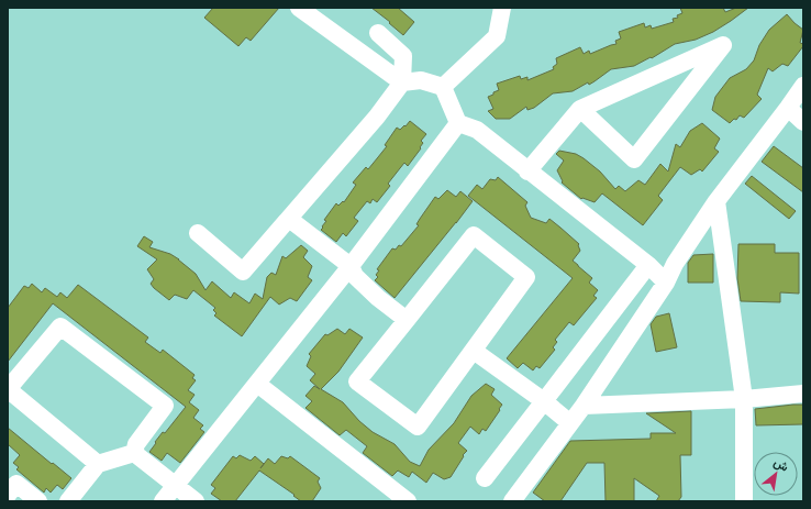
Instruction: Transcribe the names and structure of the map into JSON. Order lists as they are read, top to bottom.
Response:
{
  "north": "top right"
}
